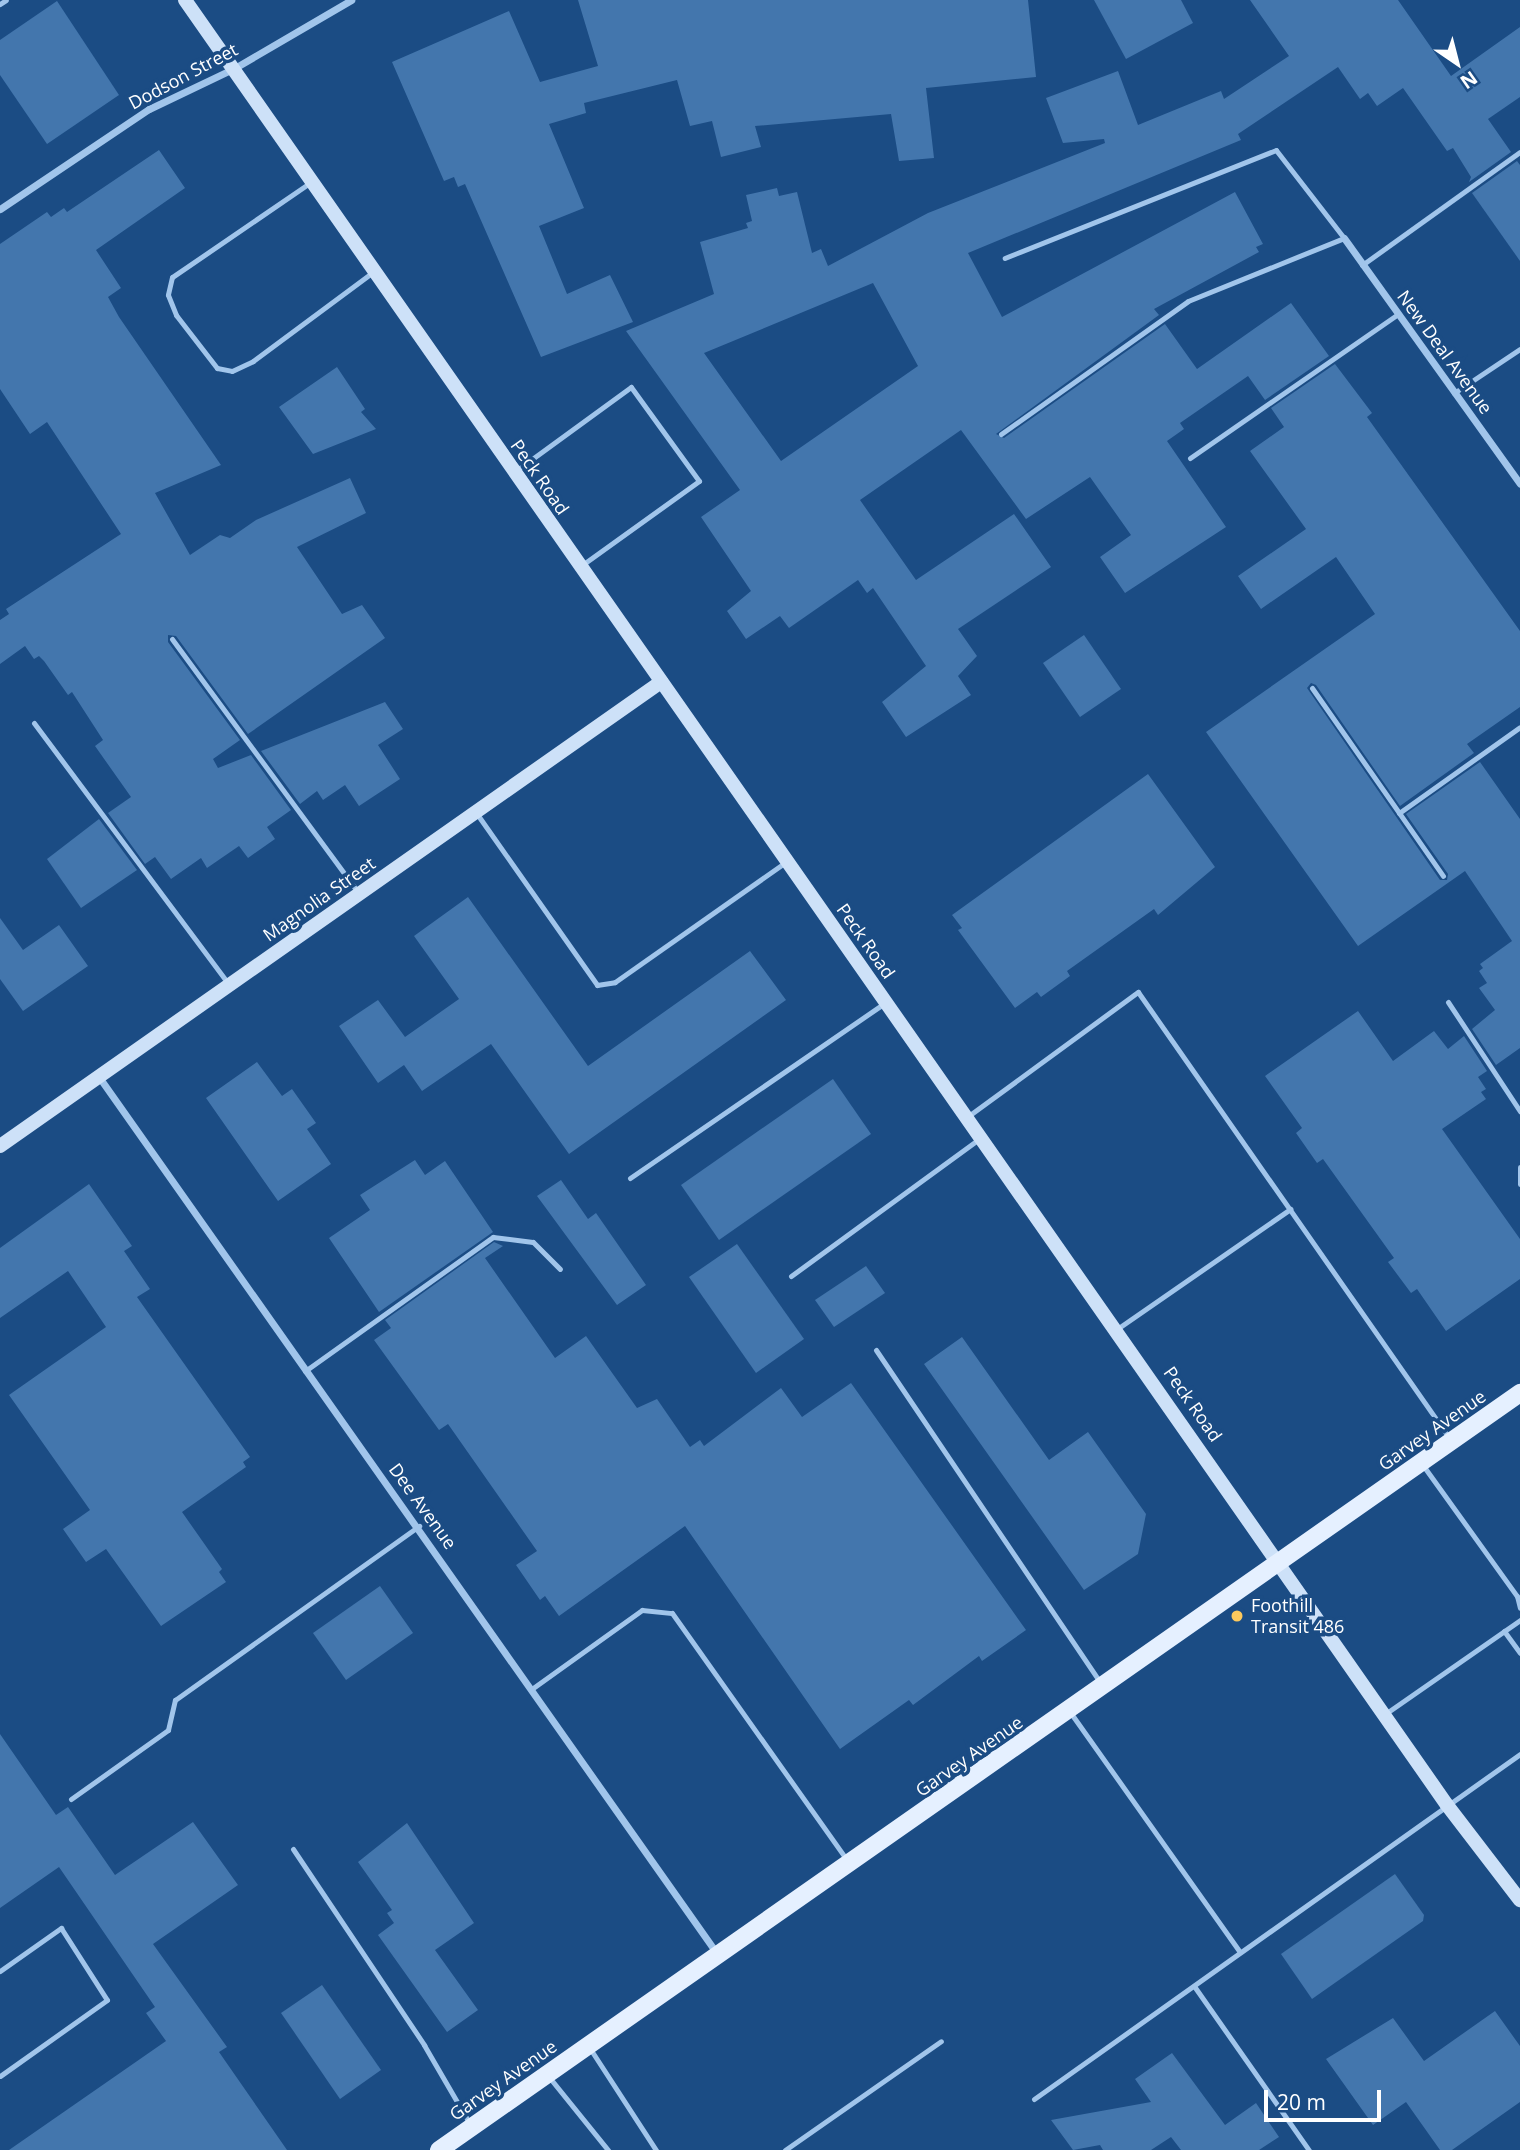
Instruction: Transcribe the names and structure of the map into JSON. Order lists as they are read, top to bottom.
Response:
{
  "streets": {
    "main road": ["Peck Road", "Magnolia Street", "Garvey Avenue"],
    "street": ["Dodson Street", "New Deal Avenue", "Dee Avenue"]
  },
  "crossings": [
    ["Dodson Street", "Peck Road"],
    ["Peck Road", "Magnolia Street"],
    ["Peck Road", "Garvey Avenue"],
    ["Magnolia Street", "Dee Avenue"],
    ["Garvey Avenue", "Dee Avenue"]
  ],
  "places": ["Foothill Transit 486"],
  "scale_bar": "20 m",
  "north": "bottom right"
}
